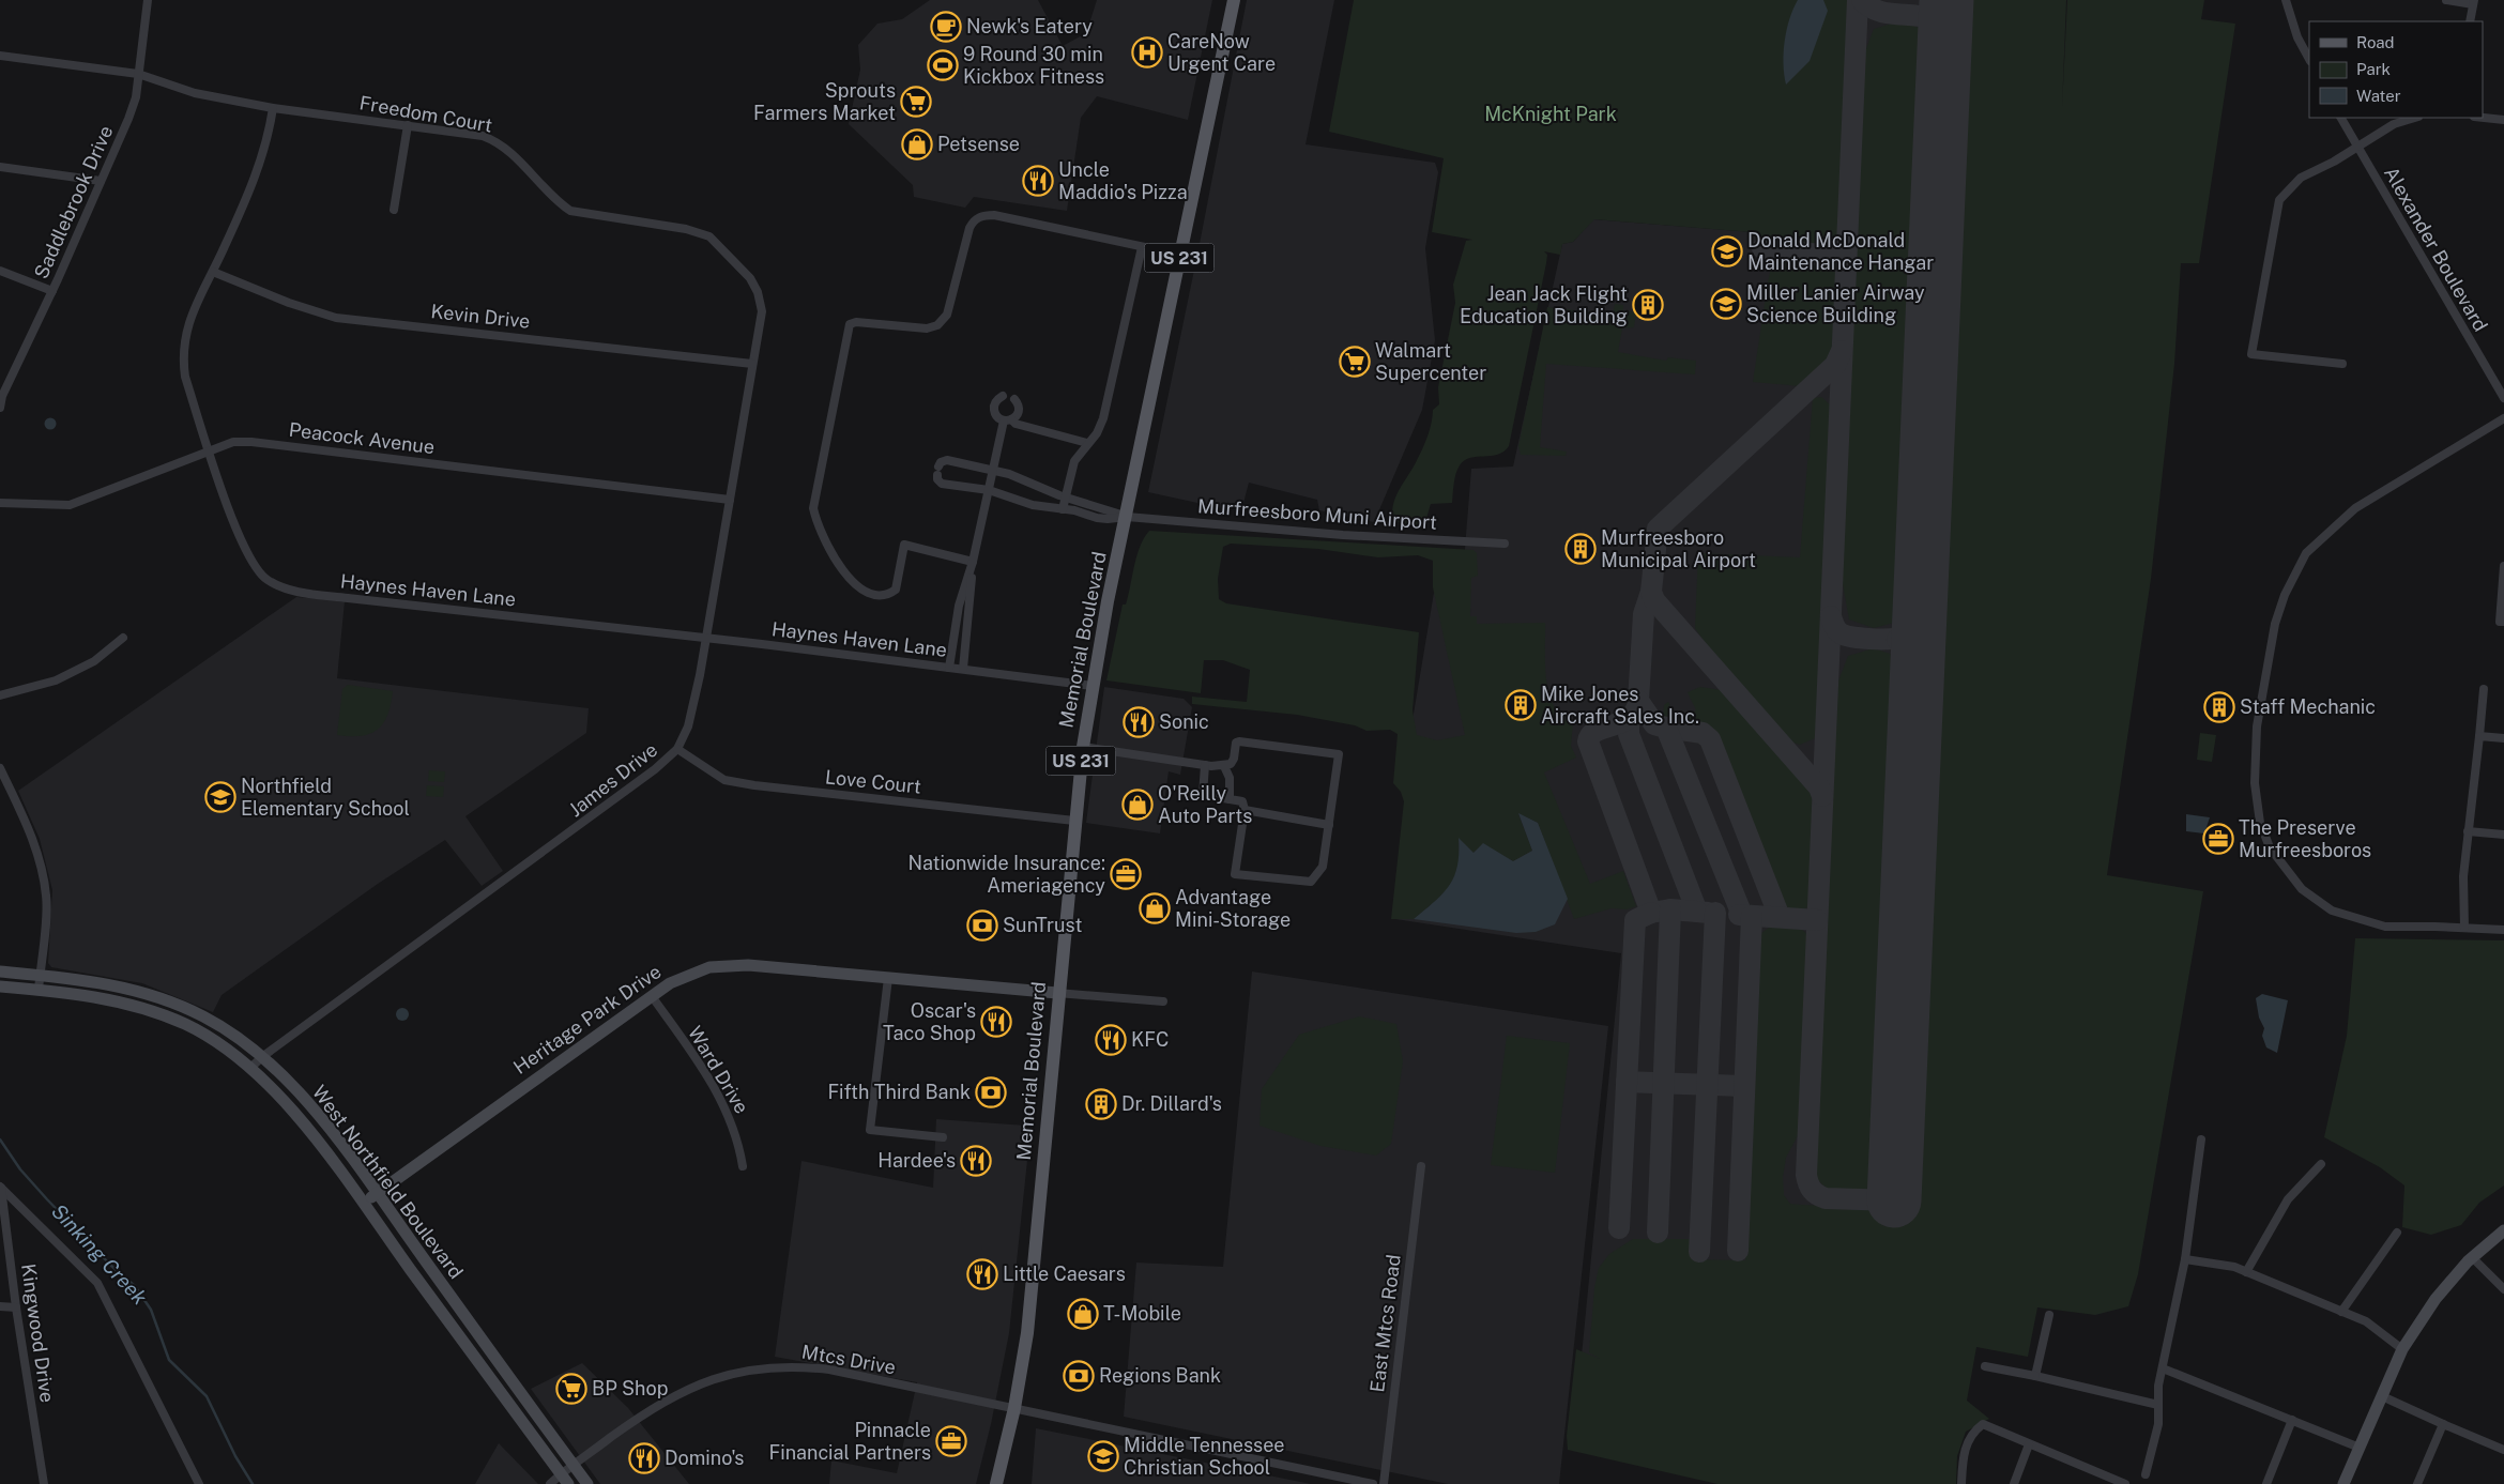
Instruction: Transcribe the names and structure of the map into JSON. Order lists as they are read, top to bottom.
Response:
{
  "streets": {
    "main road": [
      "US 231",
      "Memorial Boulevard",
      "Heritage Park Drive",
      "West Northfield Boulevard"
    ],
    "street": [
      "Freedom Court",
      "Saddlebrook Drive",
      "Alexander Boulevard",
      "Kevin Drive",
      "Peacock Avenue",
      "Murfreesboro Muni Airport",
      "Haynes Haven Lane",
      "James Drive",
      "Love Court",
      "Ward Drive",
      "East Mtcs Road",
      "Kingwood Drive",
      "Mtcs Drive"
    ]
  },
  "crossings": [
    ["Freedom Court", "Saddlebrook Drive"],
    ["Freedom Court", "Kevin Drive"],
    ["Freedom Court", "Haynes Haven Lane"],
    ["Freedom Court", "James Drive"],
    ["Kevin Drive", "Haynes Haven Lane"],
    ["Kevin Drive", "James Drive"],
    ["Peacock Avenue", "Haynes Haven Lane"],
    ["Peacock Avenue", "James Drive"],
    ["Murfreesboro Muni Airport", "Memorial Boulevard"],
    ["Haynes Haven Lane", "Memorial Boulevard"],
    ["Haynes Haven Lane", "James Drive"],
    ["Memorial Boulevard", "Love Court"],
    ["Memorial Boulevard", "Heritage Park Drive"],
    ["Memorial Boulevard", "Mtcs Drive"],
    ["James Drive", "Love Court"],
    ["James Drive", "West Northfield Boulevard"],
    ["Heritage Park Drive", "Ward Drive"],
    ["Heritage Park Drive", "West Northfield Boulevard"],
    ["West Northfield Boulevard", "Mtcs Drive"]
  ],
  "water": ["Sinking Creek"],
  "parks": ["McKnight Park"],
  "places": {
    "cafe": ["Newk's Eatery"],
    "hospital": ["CareNow Urgent Care"],
    "sports": ["9 Round 30 min Kickbox Fitness"],
    "supermarket": ["Sprouts Farmers Market", "Walmart Supercenter", "BP Shop"],
    "shop": [
      "Petsense",
      "O'Reilly Auto Parts",
      "Advantage Mini-Storage",
      "T-Mobile"
    ],
    "restaurant": [
      "Uncle Maddio's Pizza",
      "Sonic",
      "Oscar's Taco Shop",
      "KFC",
      "Hardee's",
      "Little Caesars",
      "Domino's"
    ],
    "school or university": [
      "Donald McDonald Maintenance Hangar",
      "Miller Lanier Airway Science Building",
      "Northfield Elementary School",
      "Middle Tennessee Christian School"
    ],
    "building": [
      "Jean Jack Flight Education Building",
      "Murfreesboro Municipal Airport",
      "Mike Jones Aircraft Sales Inc.",
      "Staff Mechanic",
      "Dr. Dillard's"
    ],
    "office": ["The Preserve Murfreesboros", "Nationwide Insurance: Ameriagency", "Pinnacle Financial Partners"],
    "bank": ["SunTrust", "Fifth Third Bank", "Regions Bank"]
  },
  "legend": ["Road", "Park", "Water"]
}
